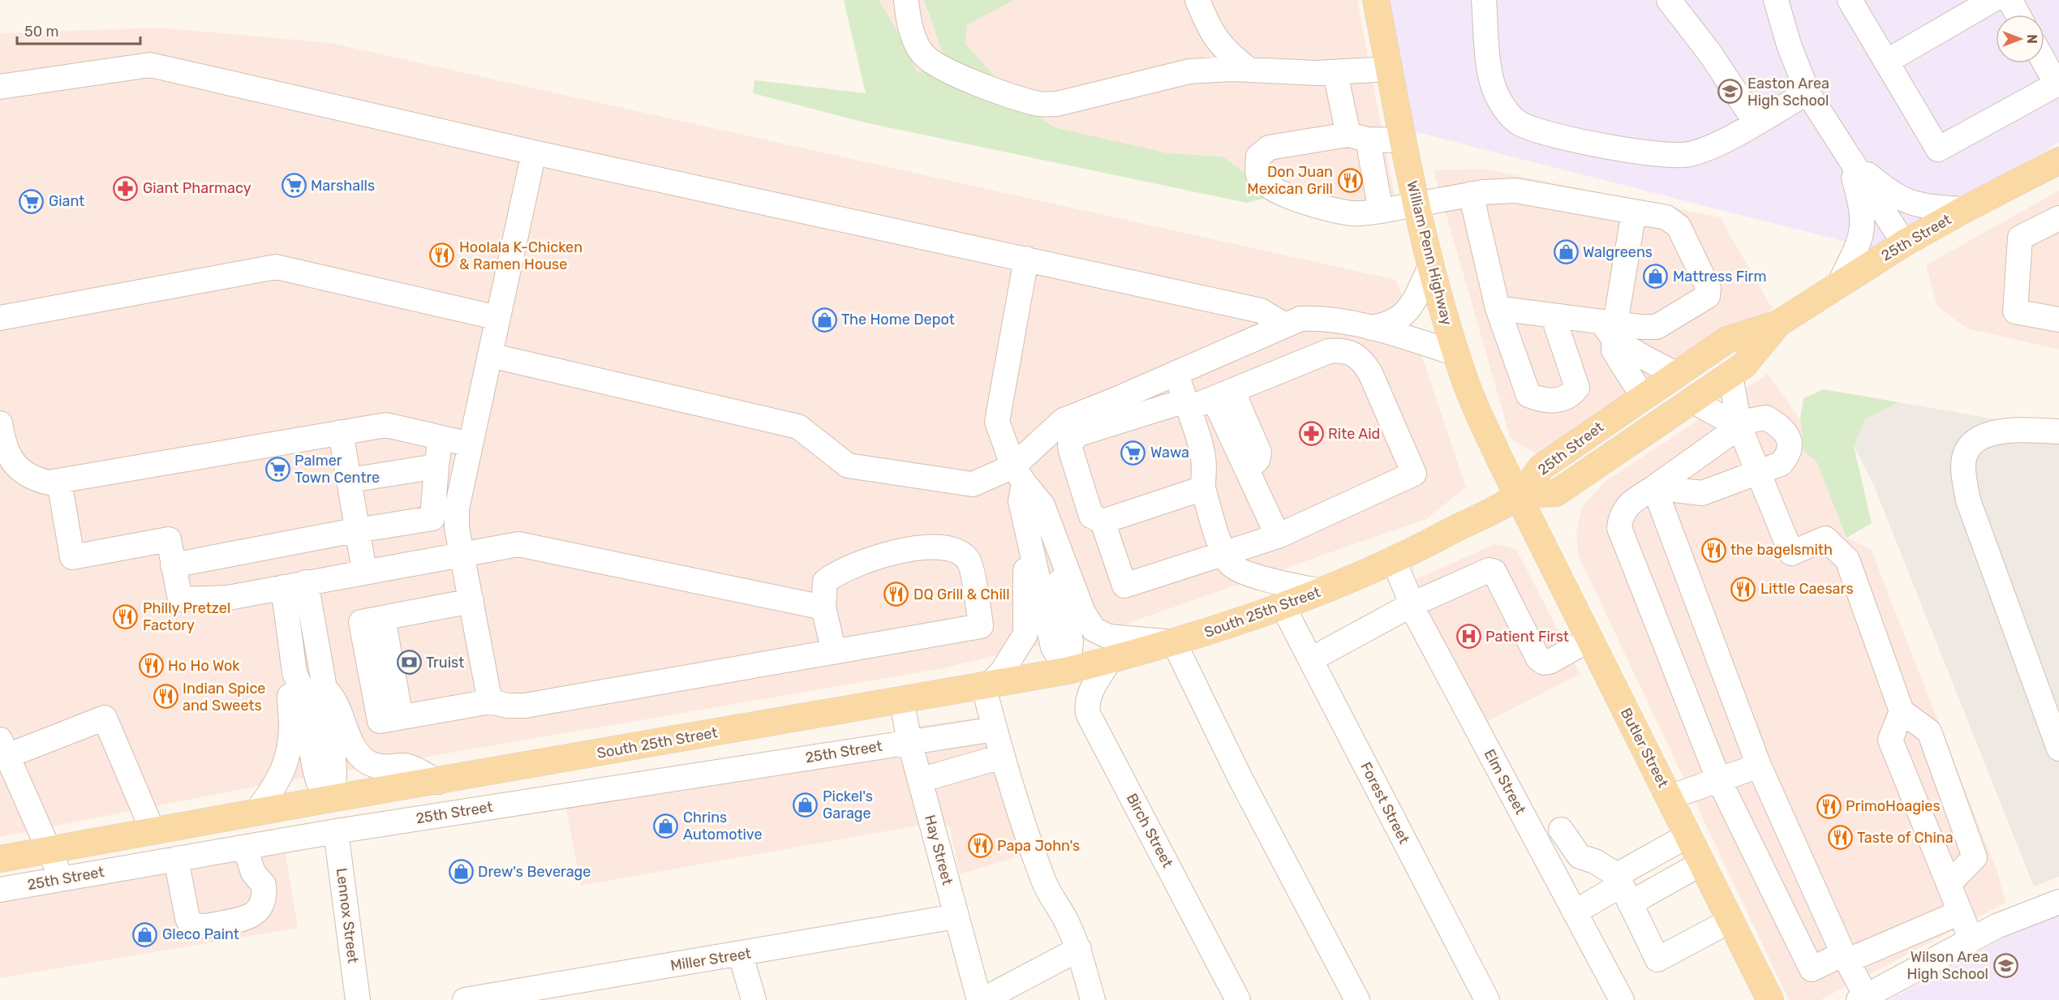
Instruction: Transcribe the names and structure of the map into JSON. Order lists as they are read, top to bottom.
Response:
{
  "streets": {
    "main road": [
      "25th Street",
      "William Penn Highway",
      "South 25th Street",
      "Butler Street"
    ],
    "street": [
      "Elm Street",
      "Forest Street",
      "Birch Street",
      "Hay Street",
      "Lennox Street",
      "Miller Street"
    ]
  },
  "crossings": [
    ["25th Street", "William Penn Highway"],
    ["25th Street", "South 25th Street"],
    ["25th Street", "Butler Street"],
    ["25th Street", "Hay Street"],
    ["25th Street", "Lennox Street"],
    ["William Penn Highway", "South 25th Street"],
    ["William Penn Highway", "Butler Street"],
    ["South 25th Street", "Butler Street"],
    ["South 25th Street", "Elm Street"],
    ["South 25th Street", "Forest Street"],
    ["South 25th Street", "Birch Street"],
    ["South 25th Street", "Hay Street"],
    ["Hay Street", "Miller Street"]
  ],
  "places": {
    "school or university": ["Easton Area High School", "Wilson Area High School"],
    "restaurant": [
      "Don Juan Mexican Grill",
      "Hoolala K-Chicken & Ramen House",
      "the bagelsmith",
      "Little Caesars",
      "DQ Grill & Chill",
      "Philly Pretzel Factory",
      "Ho Ho Wok",
      "Indian Spice and Sweets",
      "PrimoHoagies",
      "Taste of China",
      "Papa John's"
    ],
    "supermarket": [
      "Marshalls",
      "Giant",
      "Wawa",
      "Palmer Town Centre"
    ],
    "pharmacy": ["Giant Pharmacy", "Rite Aid"],
    "shop": [
      "Walgreens",
      "Mattress Firm",
      "The Home Depot",
      "Pickel's Garage",
      "Chrins Automotive",
      "Drew's Beverage",
      "Gleco Paint"
    ],
    "hospital": ["Patient First"],
    "bank": ["Truist"]
  },
  "scale_bar": "50 m",
  "north": "right"
}
